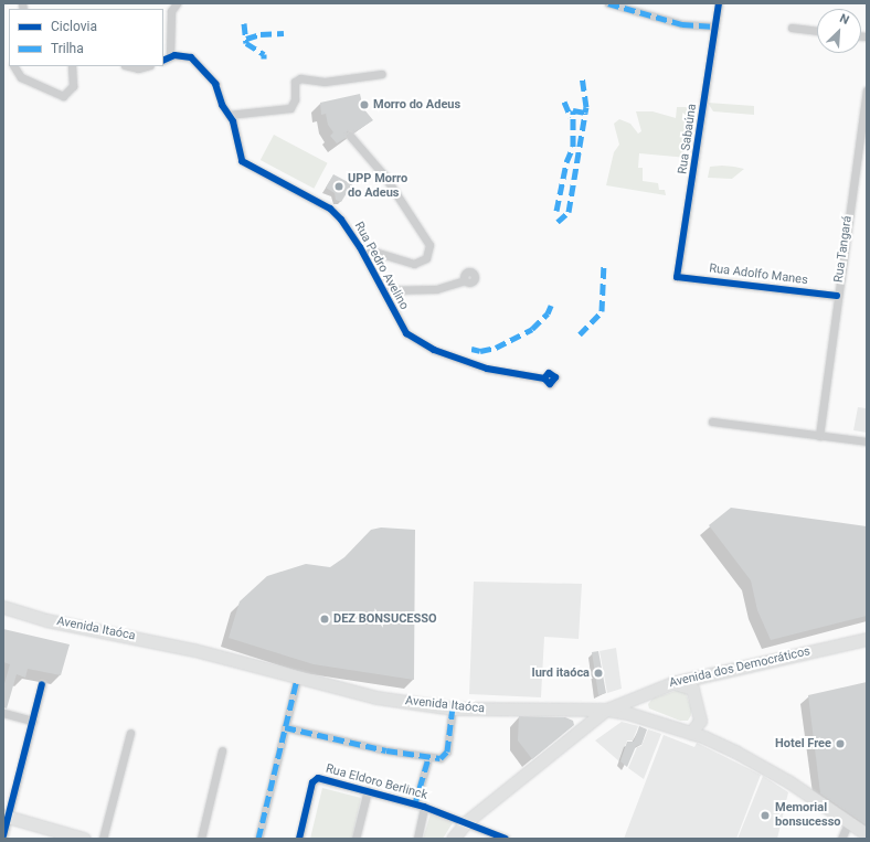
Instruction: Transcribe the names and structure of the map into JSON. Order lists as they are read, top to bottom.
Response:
{
  "streets": {
    "main road": ["Avenida Itaóca", "Avenida dos Democráticos"],
    "street": [
      "Rua Sabaúna",
      "Rua Tangará",
      "Rua Pedro Avelino",
      "Rua Adolfo Manes",
      "Rua Eldoro Berlinck"
    ]
  },
  "crossings": [
    ["Rua Sabaúna", "Rua Adolfo Manes"],
    ["Rua Tangará", "Rua Adolfo Manes"],
    ["Avenida Itaóca", "Avenida dos Democráticos"],
    ["Avenida dos Democráticos", "Rua Eldoro Berlinck"]
  ],
  "places": [
    "Morro do Adeus",
    "UPP Morro do Adeus",
    "DEZ BONSUCESSO",
    "Iurd itaóca",
    "Hotel Free",
    "Memorial bonsucesso"
  ],
  "legend": ["Ciclovia", "Trilha"],
  "north": "top right"
}
